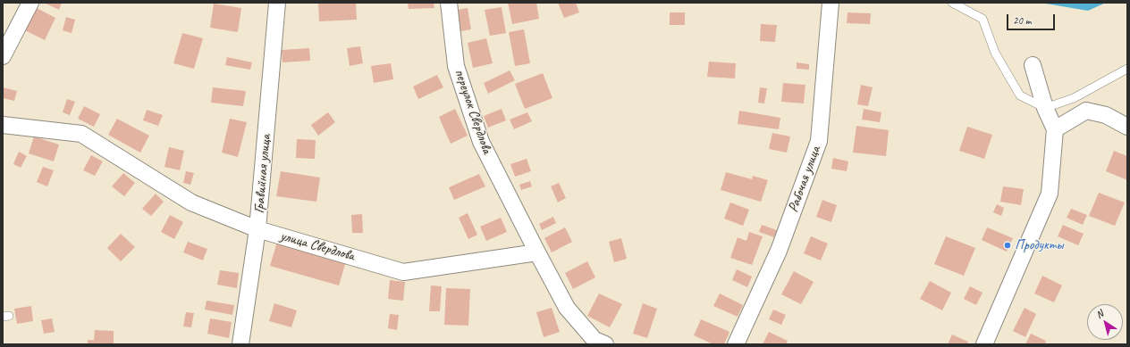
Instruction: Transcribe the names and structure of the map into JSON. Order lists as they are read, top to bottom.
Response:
{
  "streets": {
    "street": [
      "переулок Свердлова",
      "Гравийная улица",
      "Рабочая улица",
      "улица Свердлова"
    ]
  },
  "crossings": [
    ["переулок Свердлова", "улица Свердлова"],
    ["Гравийная улица", "улица Свердлова"]
  ],
  "places": ["Продукты"],
  "scale_bar": "20 m",
  "north": "top left"
}
